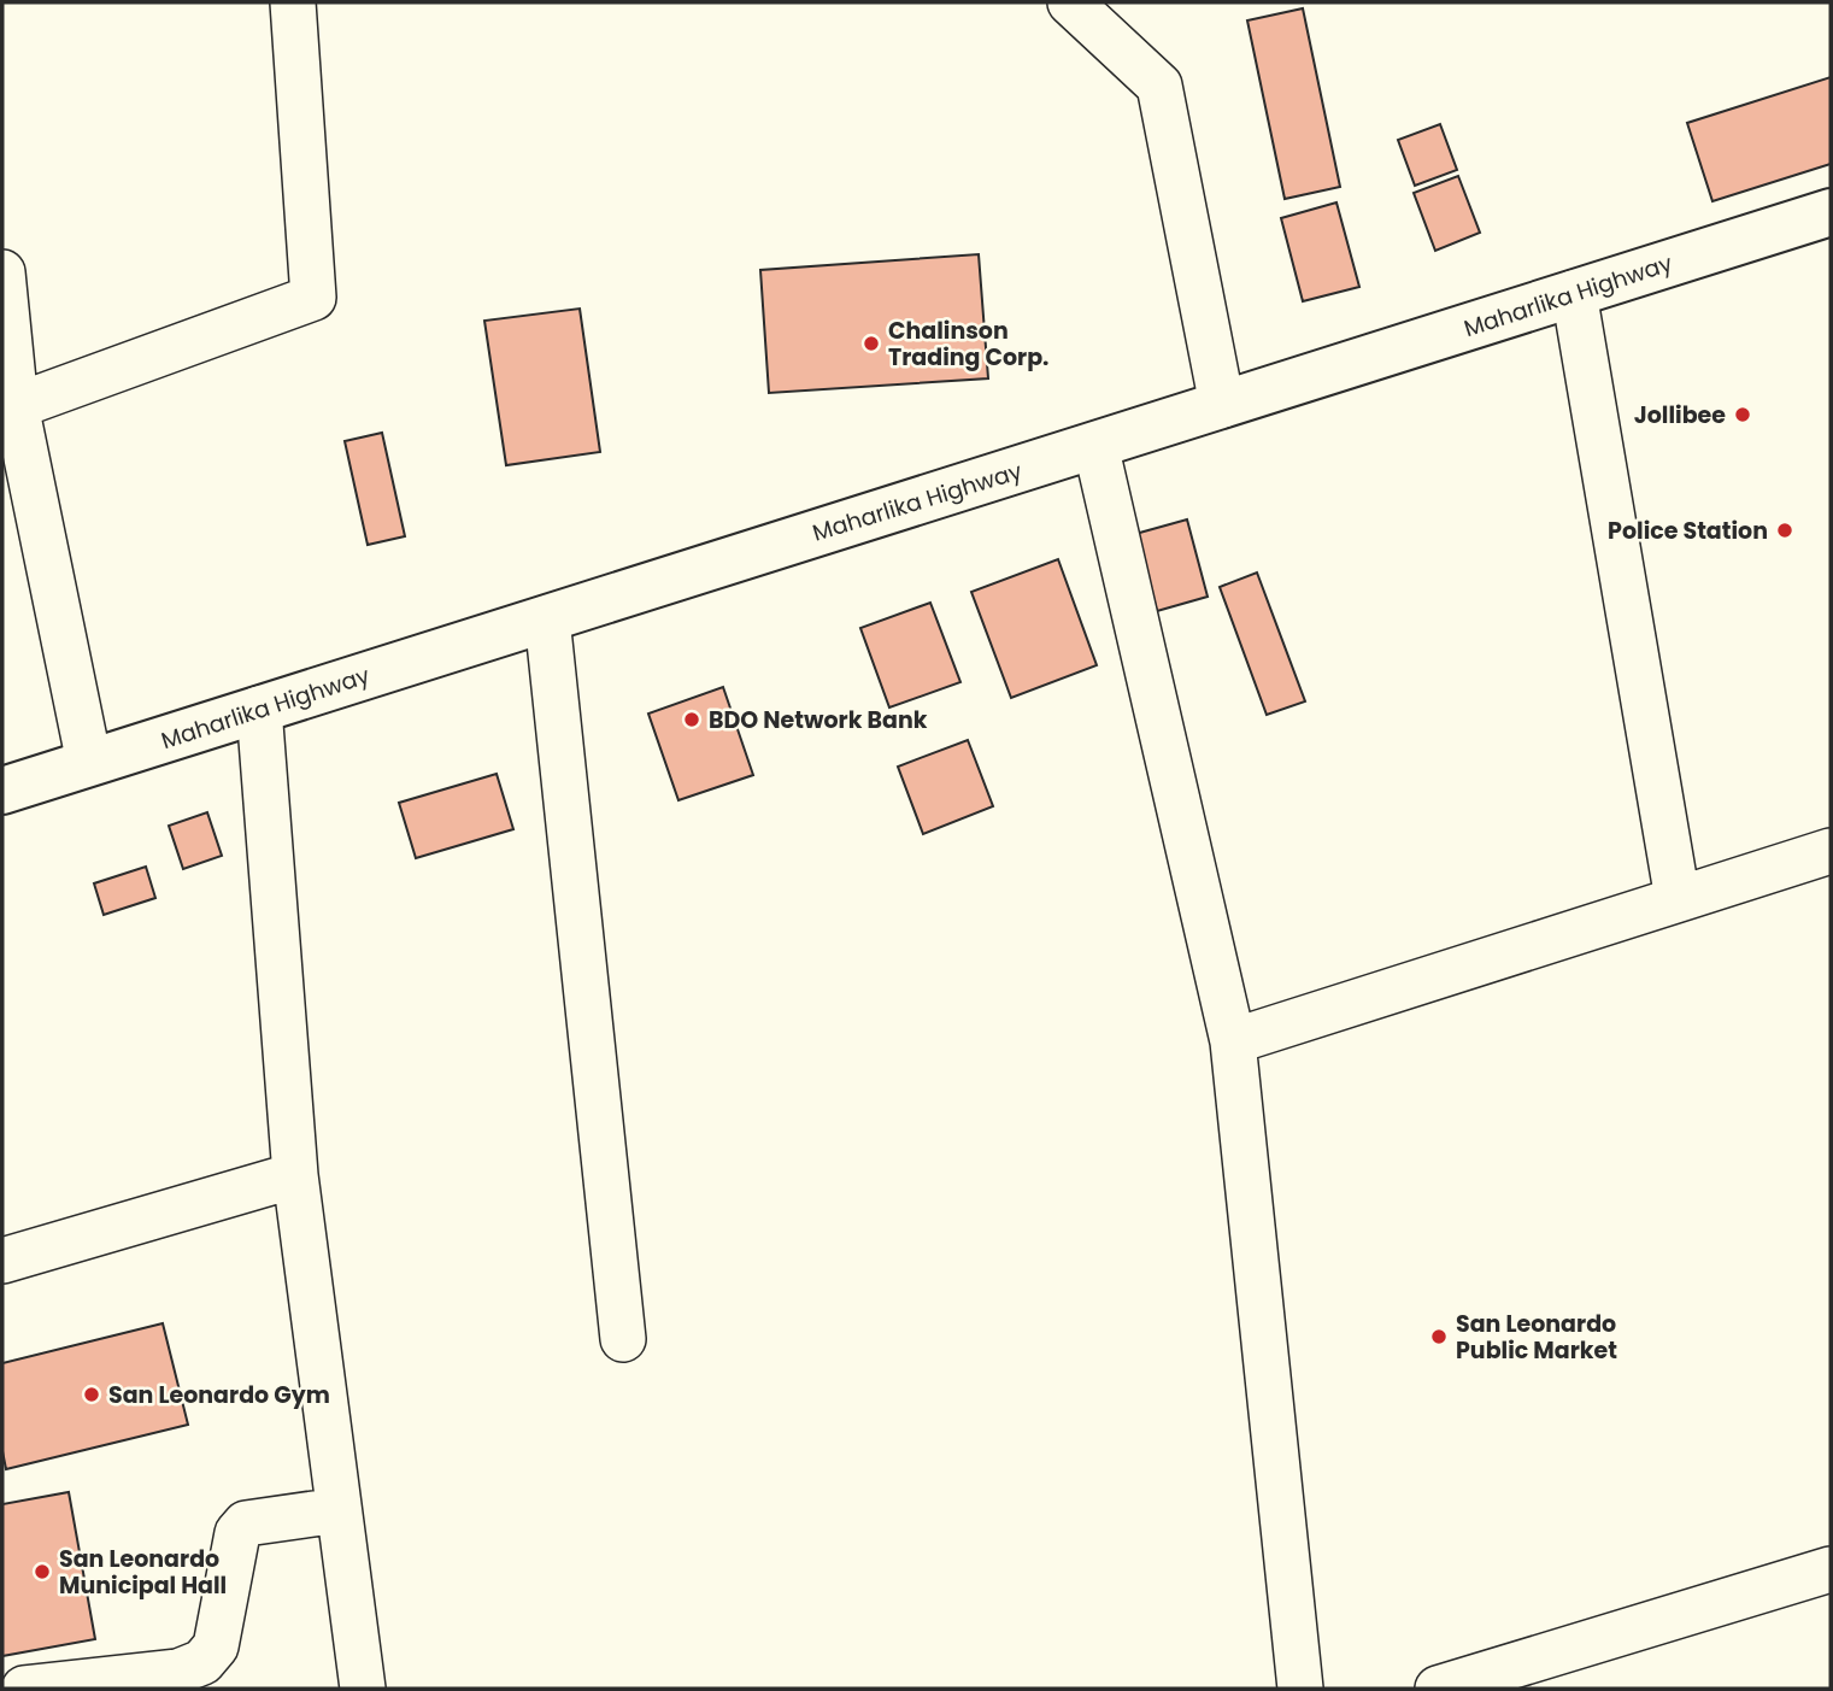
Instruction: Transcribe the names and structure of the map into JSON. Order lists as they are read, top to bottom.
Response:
{
  "streets": {
    "highway": ["Maharlika Highway"]
  },
  "places": [
    "Chalinson Trading Corp.",
    "Jollibee",
    "Police Station",
    "BDO Network Bank",
    "San Leonardo Public Market",
    "San Leonardo Gym",
    "San Leonardo Municipal Hall"
  ]
}
